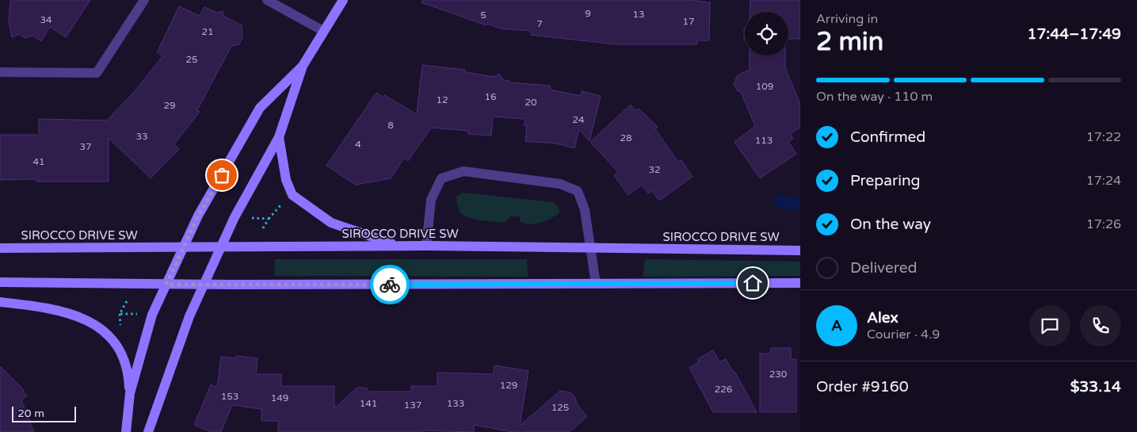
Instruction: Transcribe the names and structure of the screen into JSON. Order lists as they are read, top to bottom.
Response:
{
  "streets": {
    "street": ["SIROCCO DRIVE SW"]
  },
  "house_numbers": [
    "9",
    "13",
    "5",
    "34",
    "17",
    "7",
    "21",
    "25",
    "109",
    "16",
    "12",
    "20",
    "29",
    "24",
    "8",
    "33",
    "28",
    "113",
    "4",
    "37",
    "41",
    "32",
    "230",
    "129",
    "226",
    "153",
    "149",
    "141",
    "133",
    "137",
    "125"
  ],
  "scale_bar": "20 m",
  "page": {
    "heading": ["2 min", "Arriving in", "17:44–17:49"],
    "panel": [
      "Alex",
      "Courier · 4.9",
      "Order #9160",
      "$33.14"
    ],
    "bar": "On the way · 110 m",
    "list": [
      ["Confirmed", "17:22"],
      ["Preparing", "17:24"],
      ["On the way", "17:26"],
      "Delivered"
    ],
    "round": "A",
    "scale": "20 m"
  }
}
